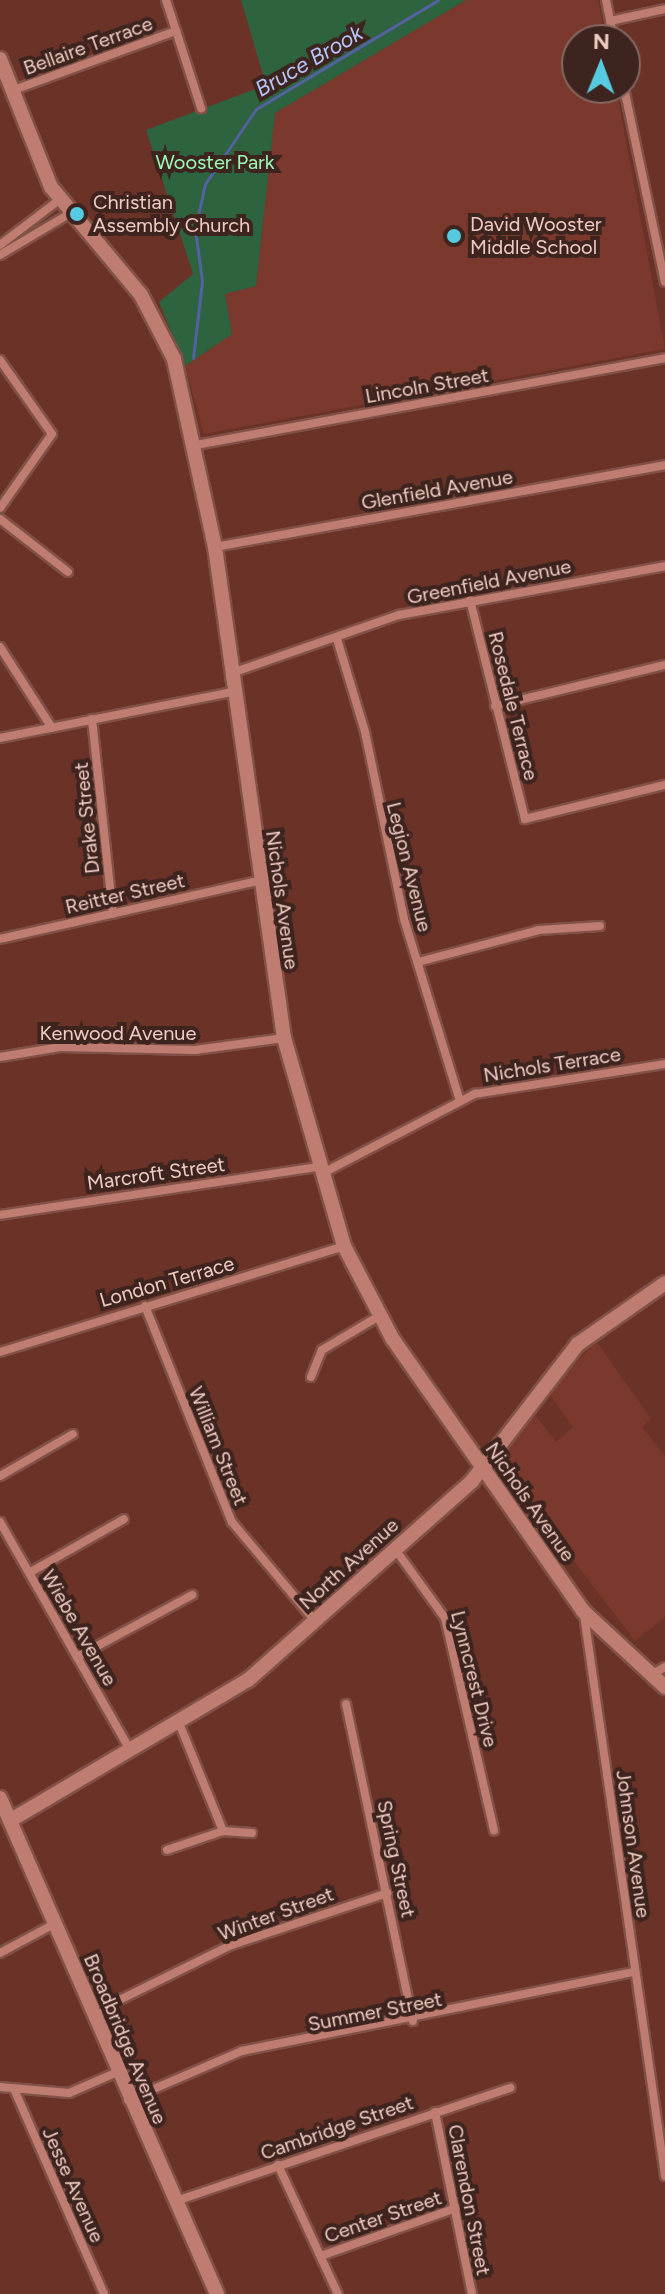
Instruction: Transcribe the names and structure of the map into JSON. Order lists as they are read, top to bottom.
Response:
{
  "streets": {
    "main road": ["Nichols Avenue", "North Avenue", "Broadbridge Avenue"],
    "street": [
      "Bellaire Terrace",
      "Lincoln Street",
      "Glenfield Avenue",
      "Greenfield Avenue",
      "Rosedale Terrace",
      "Drake Street",
      "Legion Avenue",
      "Reitter Street",
      "Kenwood Avenue",
      "Nichols Terrace",
      "Marcroft Street",
      "London Terrace",
      "William Street",
      "Wiebe Avenue",
      "Lynncrest Drive",
      "Johnson Avenue",
      "Spring Street",
      "Winter Street",
      "Summer Street",
      "Cambridge Street",
      "Jesse Avenue",
      "Clarendon Street",
      "Center Street"
    ]
  },
  "crossings": [
    ["Bellaire Terrace", "Nichols Avenue"],
    ["Lincoln Street", "Nichols Avenue"],
    ["Glenfield Avenue", "Nichols Avenue"],
    ["Greenfield Avenue", "Rosedale Terrace"],
    ["Greenfield Avenue", "Legion Avenue"],
    ["Greenfield Avenue", "Nichols Avenue"],
    ["Drake Street", "Reitter Street"],
    ["Legion Avenue", "Nichols Terrace"],
    ["Reitter Street", "Nichols Avenue"],
    ["Nichols Avenue", "Kenwood Avenue"],
    ["Nichols Avenue", "Nichols Terrace"],
    ["Nichols Avenue", "Marcroft Street"],
    ["Nichols Avenue", "London Terrace"],
    ["Nichols Avenue", "North Avenue"],
    ["Nichols Avenue", "Johnson Avenue"],
    ["Nichols Terrace", "Marcroft Street"],
    ["London Terrace", "William Street"],
    ["William Street", "North Avenue"],
    ["North Avenue", "Wiebe Avenue"],
    ["North Avenue", "Lynncrest Drive"],
    ["North Avenue", "Broadbridge Avenue"],
    ["Johnson Avenue", "Summer Street"],
    ["Spring Street", "Winter Street"],
    ["Spring Street", "Summer Street"],
    ["Winter Street", "Broadbridge Avenue"],
    ["Summer Street", "Broadbridge Avenue"],
    ["Broadbridge Avenue", "Cambridge Street"],
    ["Cambridge Street", "Clarendon Street"],
    ["Clarendon Street", "Center Street"]
  ],
  "water": ["Bruce Brook"],
  "parks": ["Wooster Park"],
  "places": ["Christian Assembly Church", "David Wooster Middle School"],
  "north": "top"
}
